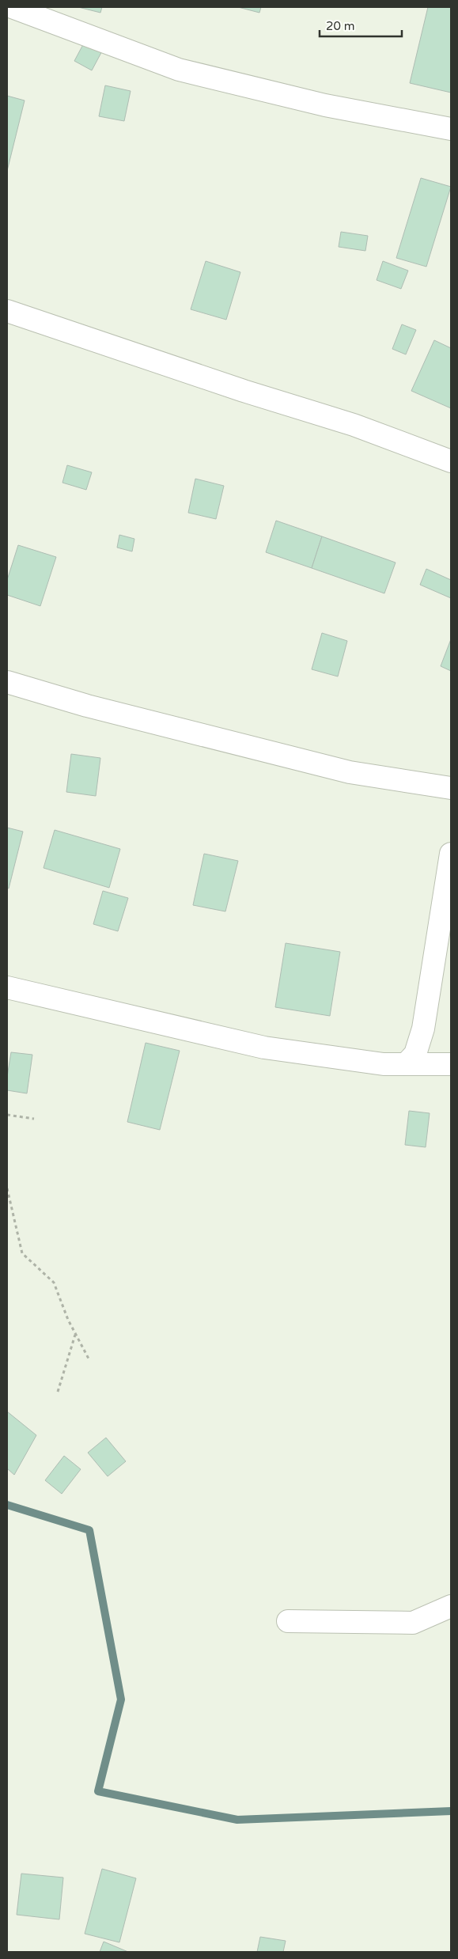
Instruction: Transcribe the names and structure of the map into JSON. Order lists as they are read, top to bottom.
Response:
{
  "scale_bar": "20 m"
}
